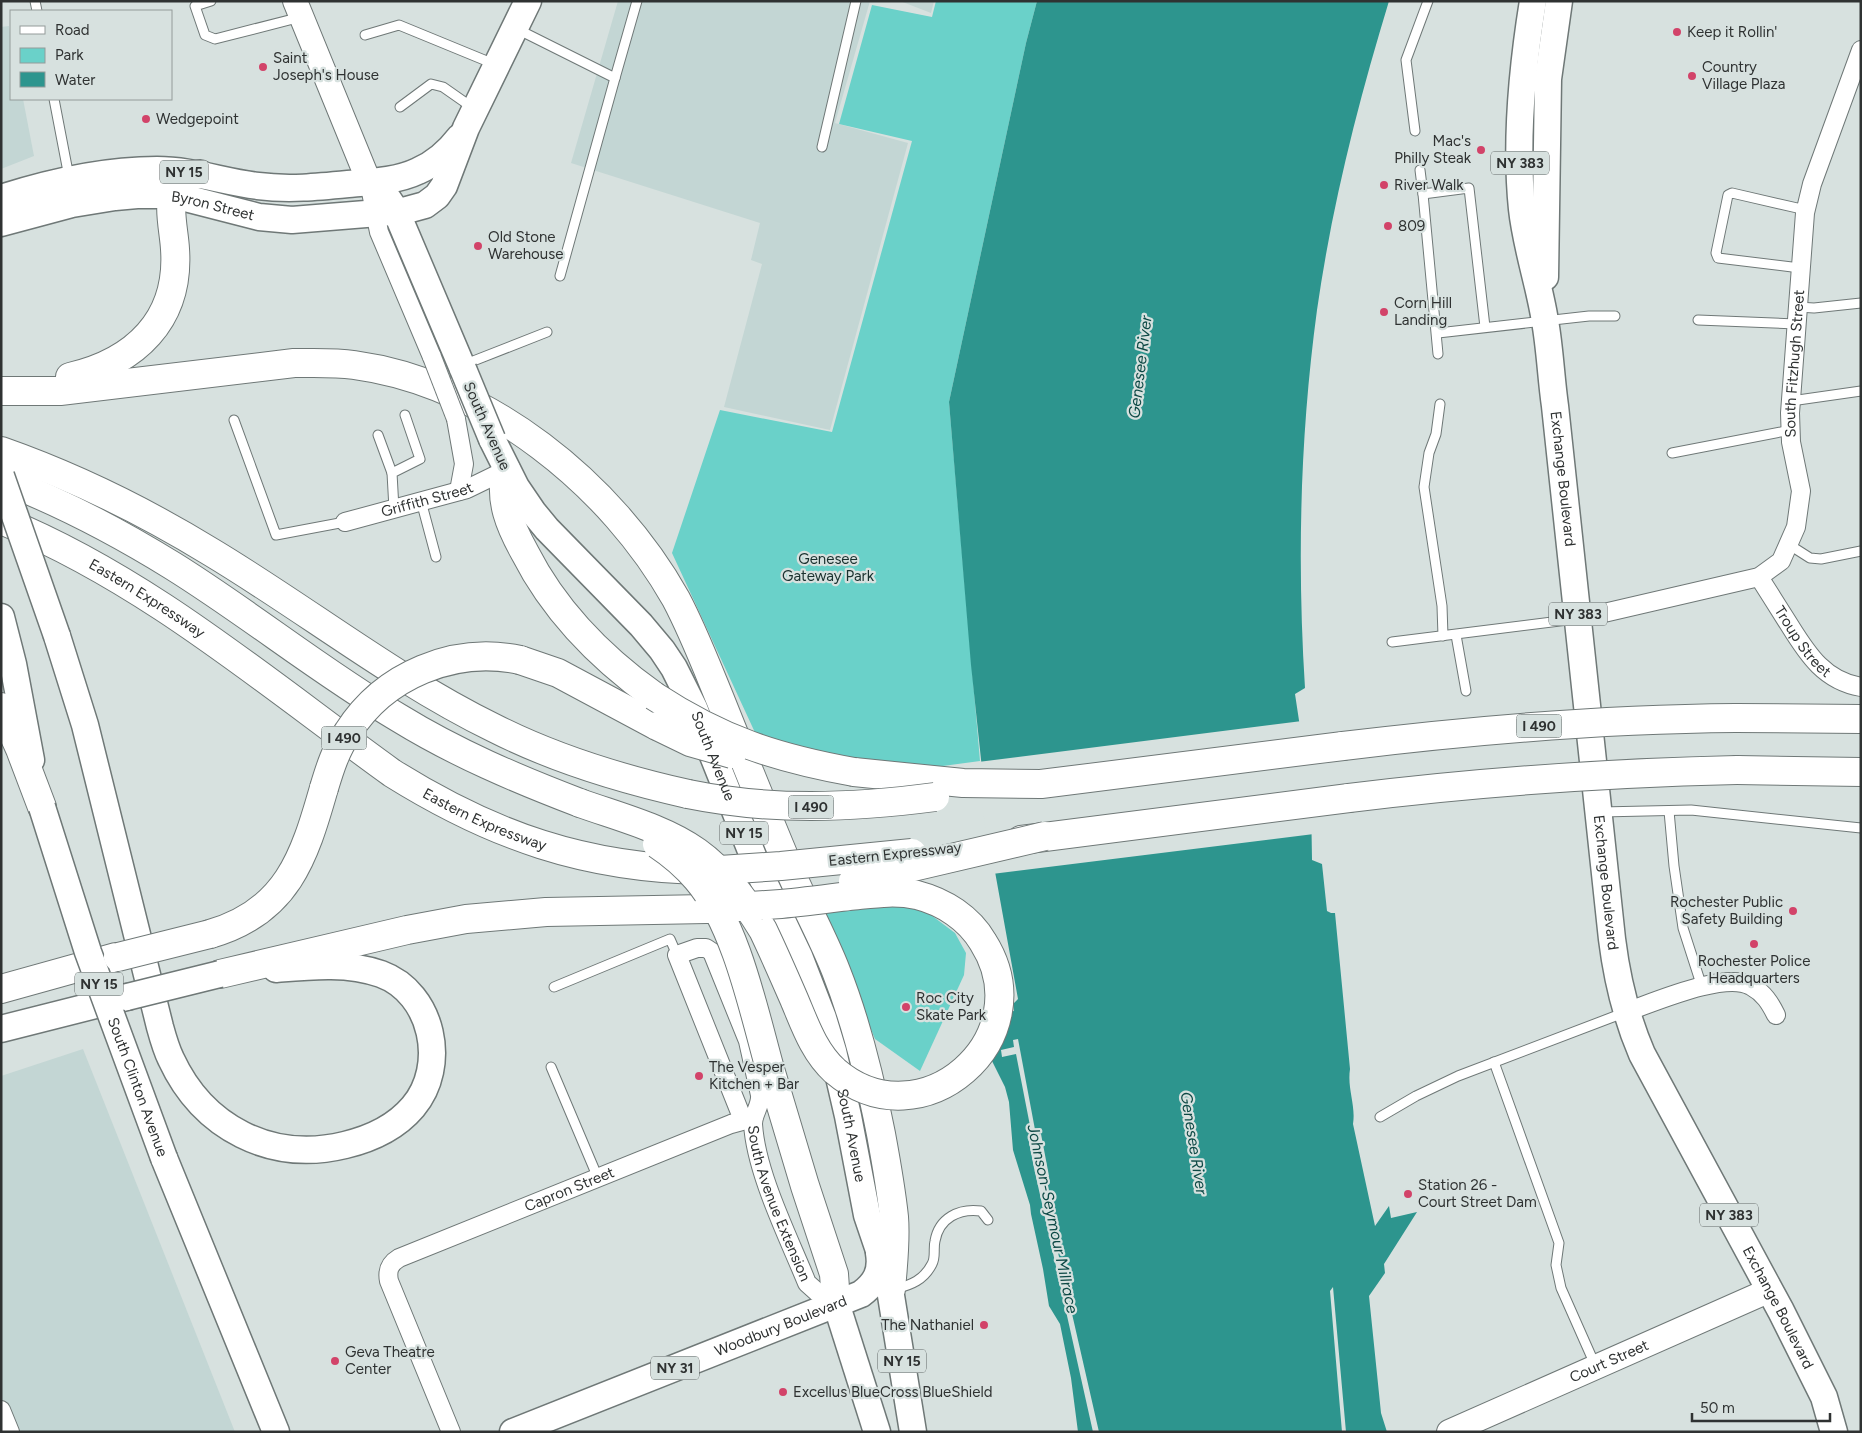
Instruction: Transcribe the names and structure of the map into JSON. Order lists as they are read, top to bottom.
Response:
{
  "streets": {
    "highway": ["Eastern Expressway", "I 490"],
    "main road": [
      "NY 383",
      "NY 15",
      "Byron Street",
      "South Avenue",
      "Exchange Boulevard",
      "South Clinton Avenue",
      "Woodbury Boulevard",
      "NY 31"
    ],
    "street": [
      "South Fitzhugh Street",
      "Griffith Street",
      "Troup Street",
      "Capron Street",
      "South Avenue Extension",
      "Court Street"
    ]
  },
  "crossings": [
    ["NY 15", "Byron Street"],
    ["NY 15", "South Avenue"],
    ["Byron Street", "South Avenue"],
    ["South Fitzhugh Street", "Exchange Boulevard"],
    ["South Fitzhugh Street", "Troup Street"],
    ["South Avenue", "Griffith Street"],
    ["South Avenue", "Woodbury Boulevard"],
    ["Exchange Boulevard", "Court Street"],
    ["Eastern Expressway", "I 490"],
    ["Capron Street", "South Avenue Extension"],
    ["South Avenue Extension", "Woodbury Boulevard"]
  ],
  "water": ["Genesee River", "Johnson-Seymour Millrace"],
  "parks": ["Genesee Gateway Park"],
  "places": [
    "Keep it Rollin'",
    "Saint Joseph's House",
    "Country Village Plaza",
    "Wedgepoint",
    "Mac's Philly Steak",
    "River Walk",
    "809",
    "Old Stone Warehouse",
    "Corn Hill Landing",
    "Rochester Public Safety Building",
    "Rochester Police Headquarters",
    "Roc City Skate Park",
    "The Vesper Kitchen + Bar",
    "Station 26 - Court Street Dam",
    "The Nathaniel",
    "Geva Theatre Center",
    "Excellus BlueCross BlueShield"
  ],
  "legend": ["Road", "Park", "Water"],
  "scale_bar": "50 m"
}
